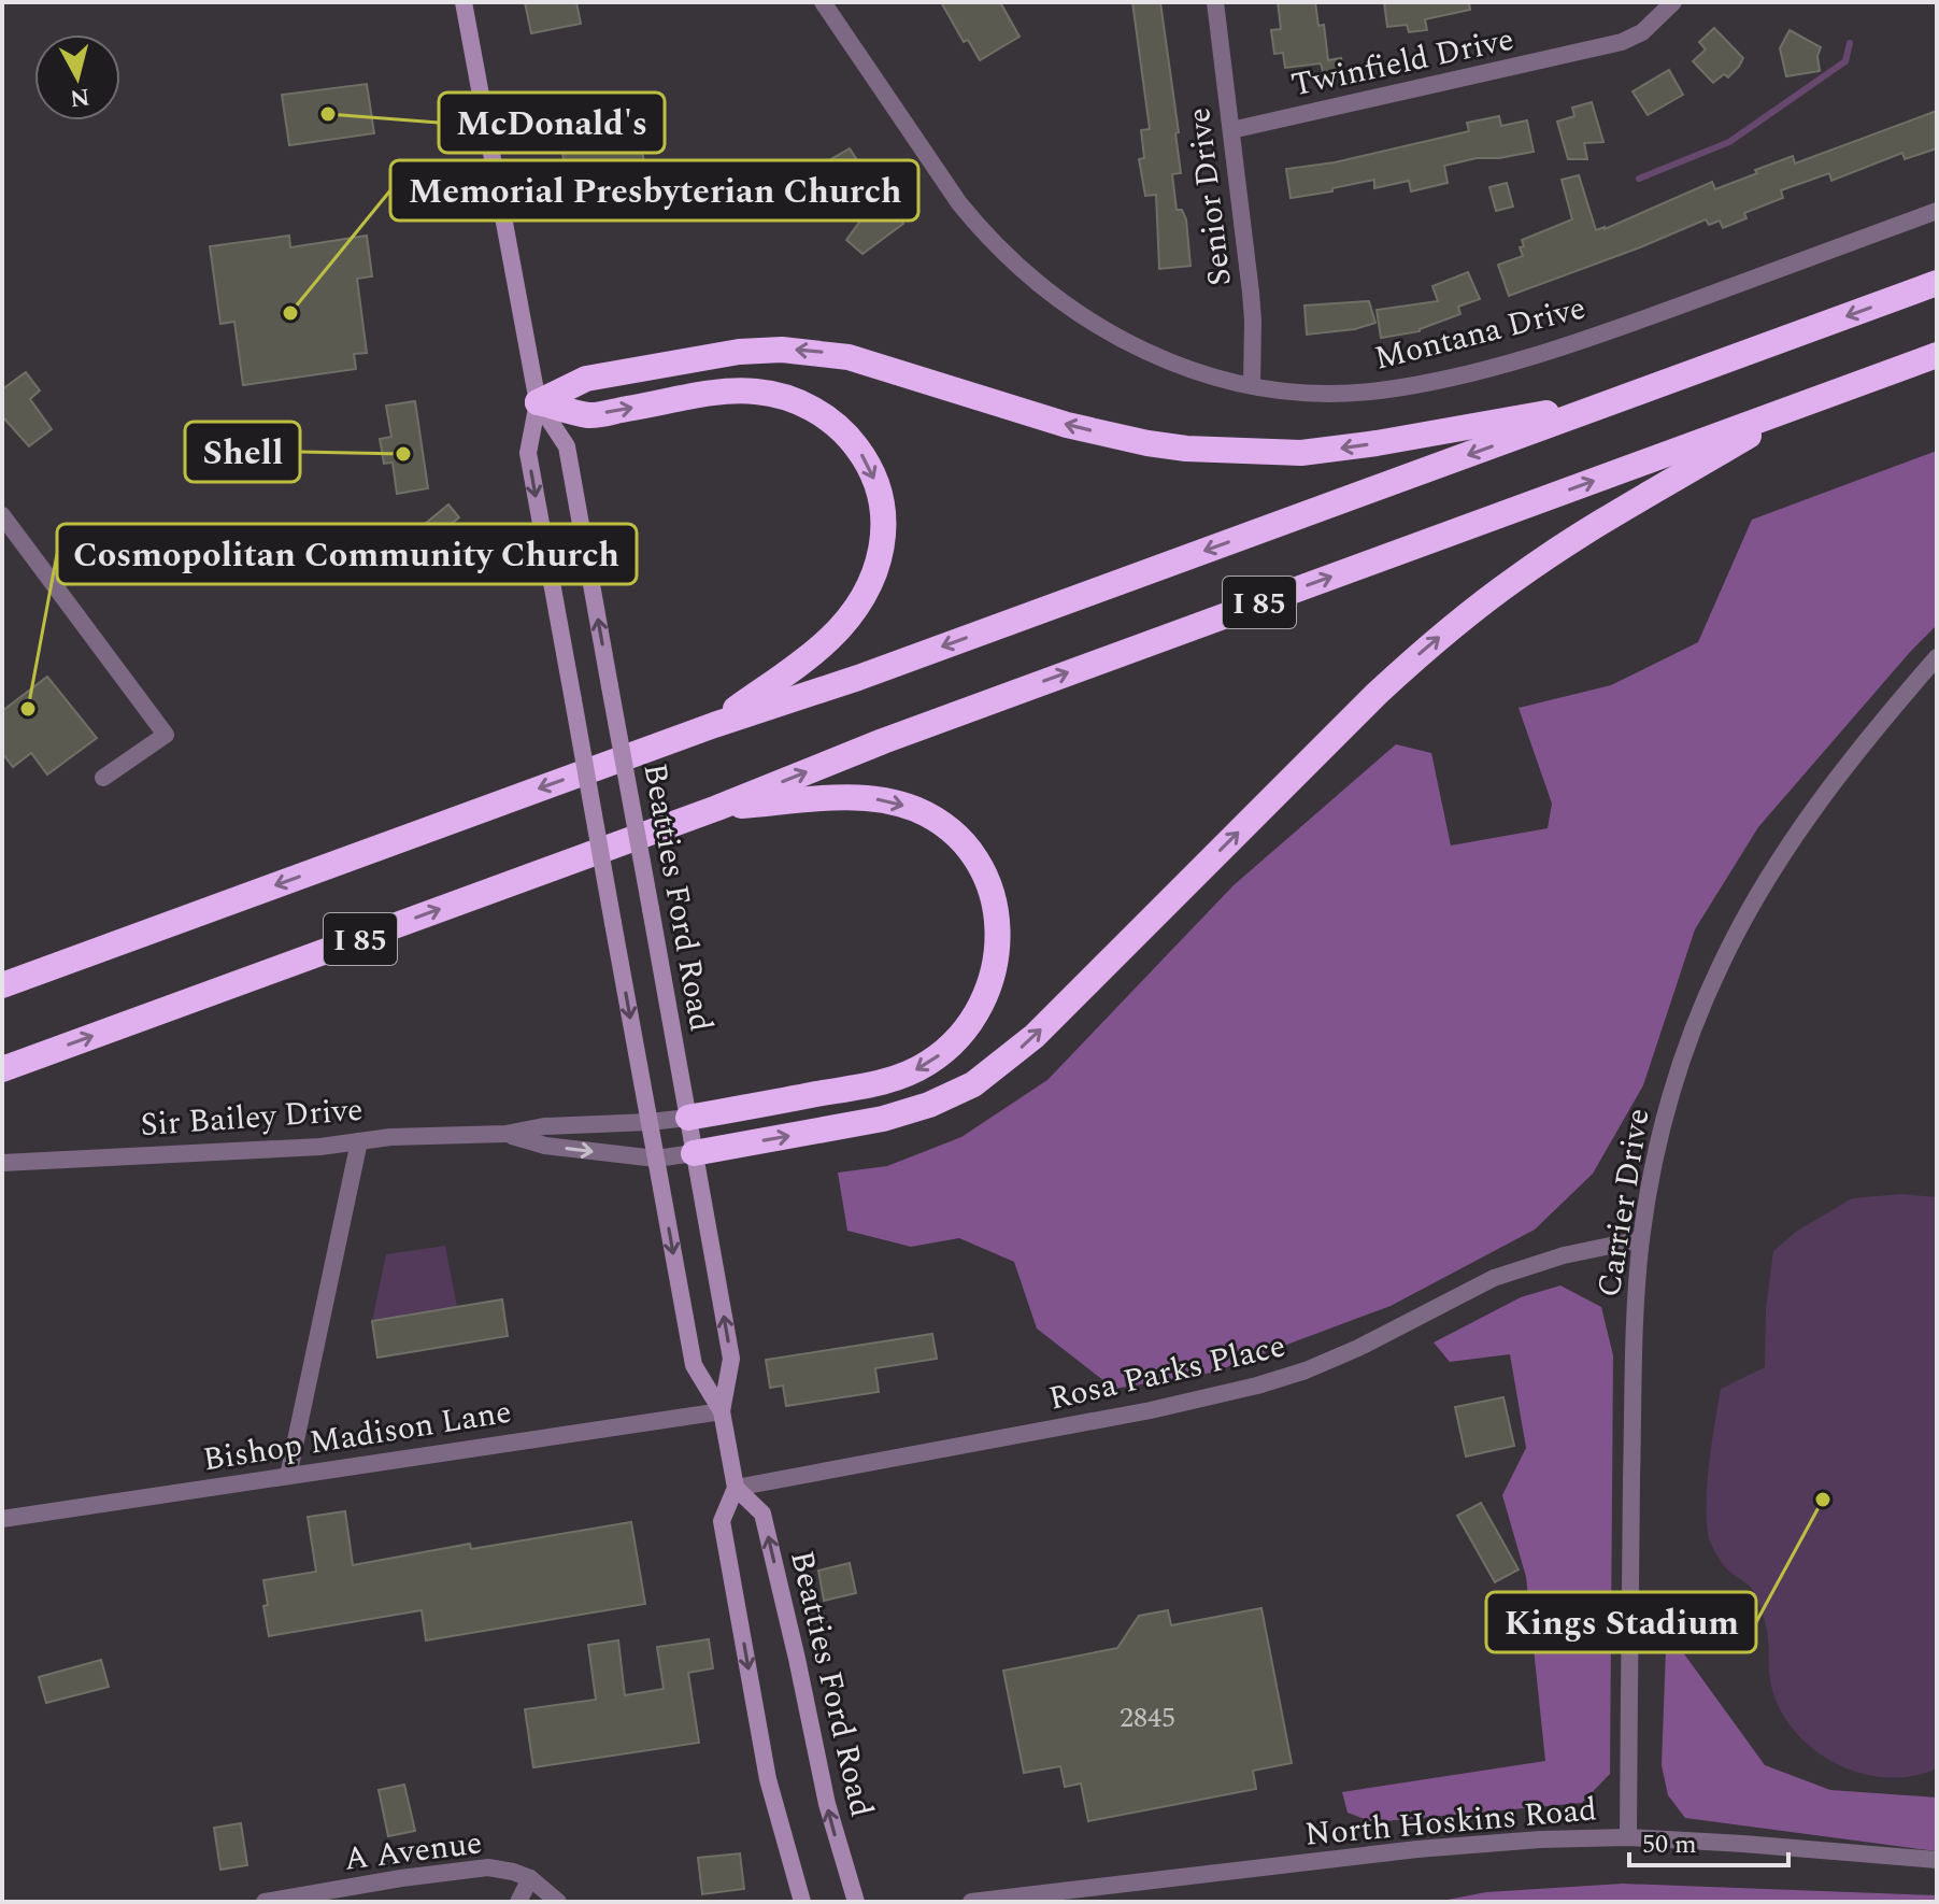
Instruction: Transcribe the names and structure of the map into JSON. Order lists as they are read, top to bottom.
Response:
{
  "streets": {
    "highway": ["I 85"],
    "main road": ["Beatties Ford Road"],
    "street": [
      "Twinfield Drive",
      "Senior Drive",
      "Montana Drive",
      "Sir Bailey Drive",
      "Carrier Drive",
      "Rosa Parks Place",
      "Bishop Madison Lane",
      "North Hoskins Road",
      "A Avenue"
    ]
  },
  "crossings": [
    ["Twinfield Drive", "Senior Drive"],
    ["Senior Drive", "Montana Drive"],
    ["Beatties Ford Road", "Sir Bailey Drive"],
    ["Beatties Ford Road", "Rosa Parks Place"],
    ["Beatties Ford Road", "Bishop Madison Lane"],
    ["Carrier Drive", "Rosa Parks Place"],
    ["Carrier Drive", "North Hoskins Road"]
  ],
  "places": [
    "McDonald's",
    "Memorial Presbyterian Church",
    "Shell",
    "Cosmopolitan Community Church",
    "Kings Stadium"
  ],
  "house_numbers": ["2845"],
  "scale_bar": "50 m",
  "north": "bottom"
}
